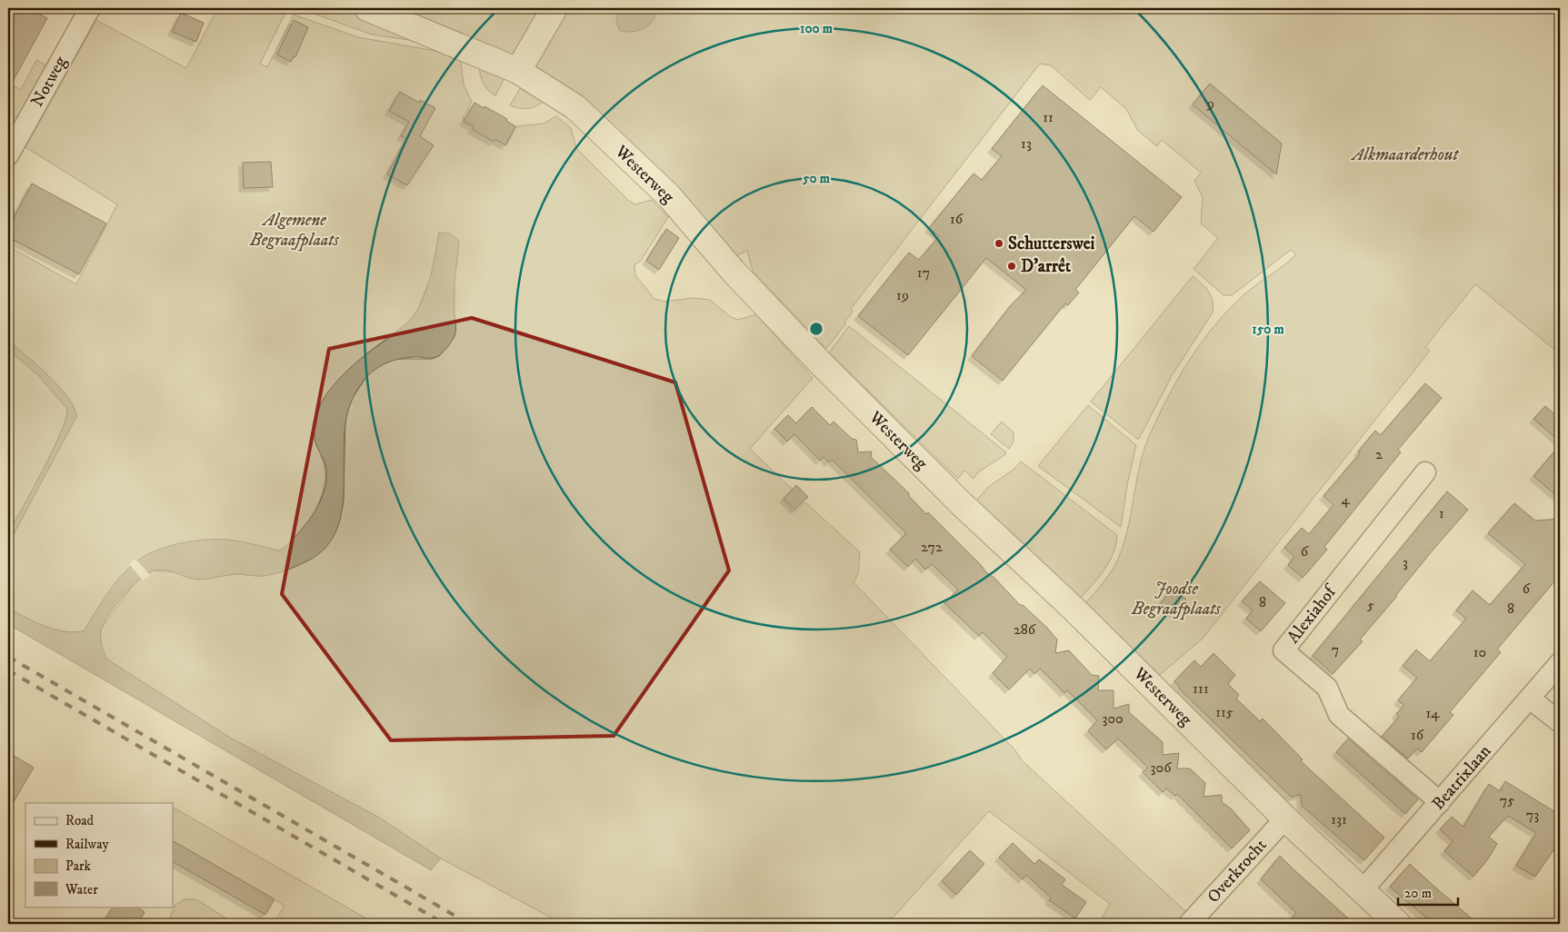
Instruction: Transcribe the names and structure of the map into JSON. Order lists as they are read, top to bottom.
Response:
{
  "streets": {
    "street": [
      "Notweg",
      "Westerweg",
      "Alexiahof",
      "Beatrixlaan",
      "Overkrocht"
    ]
  },
  "crossings": [
    ["Westerweg", "Beatrixlaan"],
    ["Westerweg", "Overkrocht"],
    ["Alexiahof", "Beatrixlaan"]
  ],
  "parks": ["Alkmaarderhout", "Algemene Begraafplaats", "Joodse Begraafplaats"],
  "places": ["Schutterswei", "D'arrêt"],
  "house_numbers": [
    "9",
    "11",
    "13",
    "16",
    "17",
    "19",
    "2",
    "4",
    "1",
    "272",
    "6",
    "3",
    "6",
    "8",
    "5",
    "8",
    "286",
    "7",
    "10",
    "111",
    "115",
    "14",
    "300",
    "16",
    "306",
    "75",
    "73",
    "131"
  ],
  "legend": [
    "Road",
    "Railway",
    "Park",
    "Water"
  ],
  "scale_bar": "20 m",
  "rings": ["100 m", "50 m", "150 m"]
}
